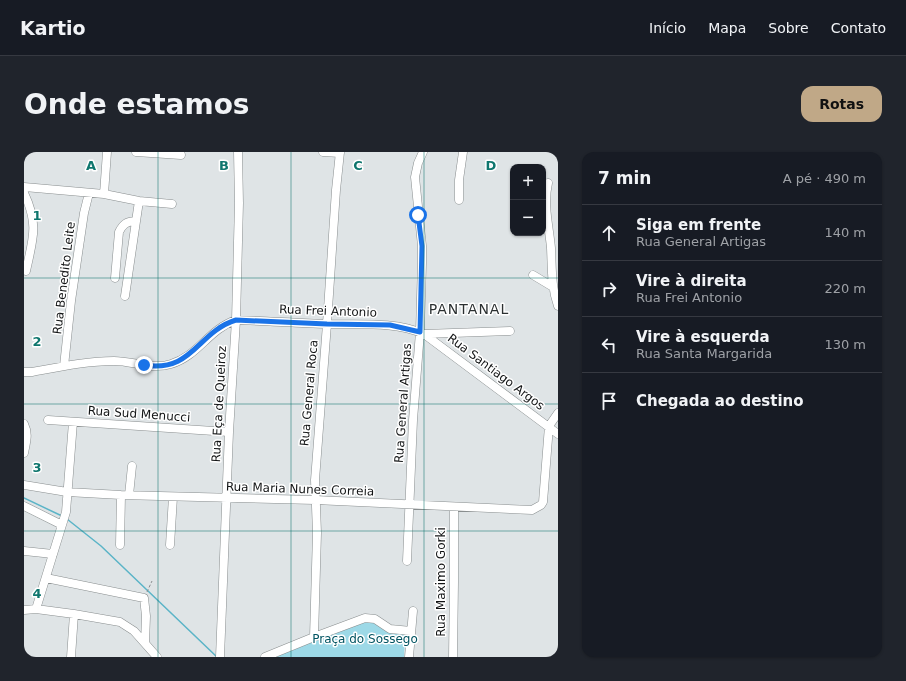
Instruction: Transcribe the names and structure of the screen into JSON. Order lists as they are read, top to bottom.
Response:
{
  "streets": {
    "street": [
      "Rua Benedito Leite",
      "Rua Frei Antonio",
      "Rua Santiago Argos",
      "Rua General Roca",
      "Rua General Artigas",
      "Rua Eça de Queiroz",
      "Rua Sud Menucci",
      "Rua Maria Nunes Correia",
      "Rua Maximo Gorki"
    ]
  },
  "crossings": [
    ["Rua Frei Antonio", "Rua Santiago Argos"],
    ["Rua Frei Antonio", "Rua General Roca"],
    ["Rua Frei Antonio", "Rua General Artigas"],
    ["Rua Frei Antonio", "Rua Eça de Queiroz"],
    ["Rua Santiago Argos", "Rua General Artigas"],
    ["Rua Santiago Argos", "Rua Maria Nunes Correia"],
    ["Rua General Roca", "Rua Maria Nunes Correia"],
    ["Rua General Artigas", "Rua Maria Nunes Correia"],
    ["Rua Eça de Queiroz", "Rua Sud Menucci"],
    ["Rua Eça de Queiroz", "Rua Maria Nunes Correia"],
    ["Rua Maria Nunes Correia", "Rua Maximo Gorki"]
  ],
  "districts": ["PANTANAL"],
  "parks": ["Praça do Sossego"],
  "page": {
    "header": "Kartio",
    "nav": [
      "Início",
      "Mapa",
      "Sobre",
      "Contato"
    ],
    "buttons": "Rotas",
    "title": "Onde estamos",
    "heading": ["7 min", "A pé · 490 m"],
    "map_buttons": ["+", "−"],
    "list": [
      ["Siga em frente", "Rua General Artigas", "140 m"],
      ["Vire à direita", "Rua Frei Antonio", "220 m"],
      ["Vire à esquerda", "Rua Santa Margarida", "130 m"],
      "Chegada ao destino"
    ]
  },
  "grid": {
    "columns": [
      "A",
      "B",
      "C",
      "D"
    ],
    "rows": [
      "1",
      "2",
      "3",
      "4"
    ]
  }
}
